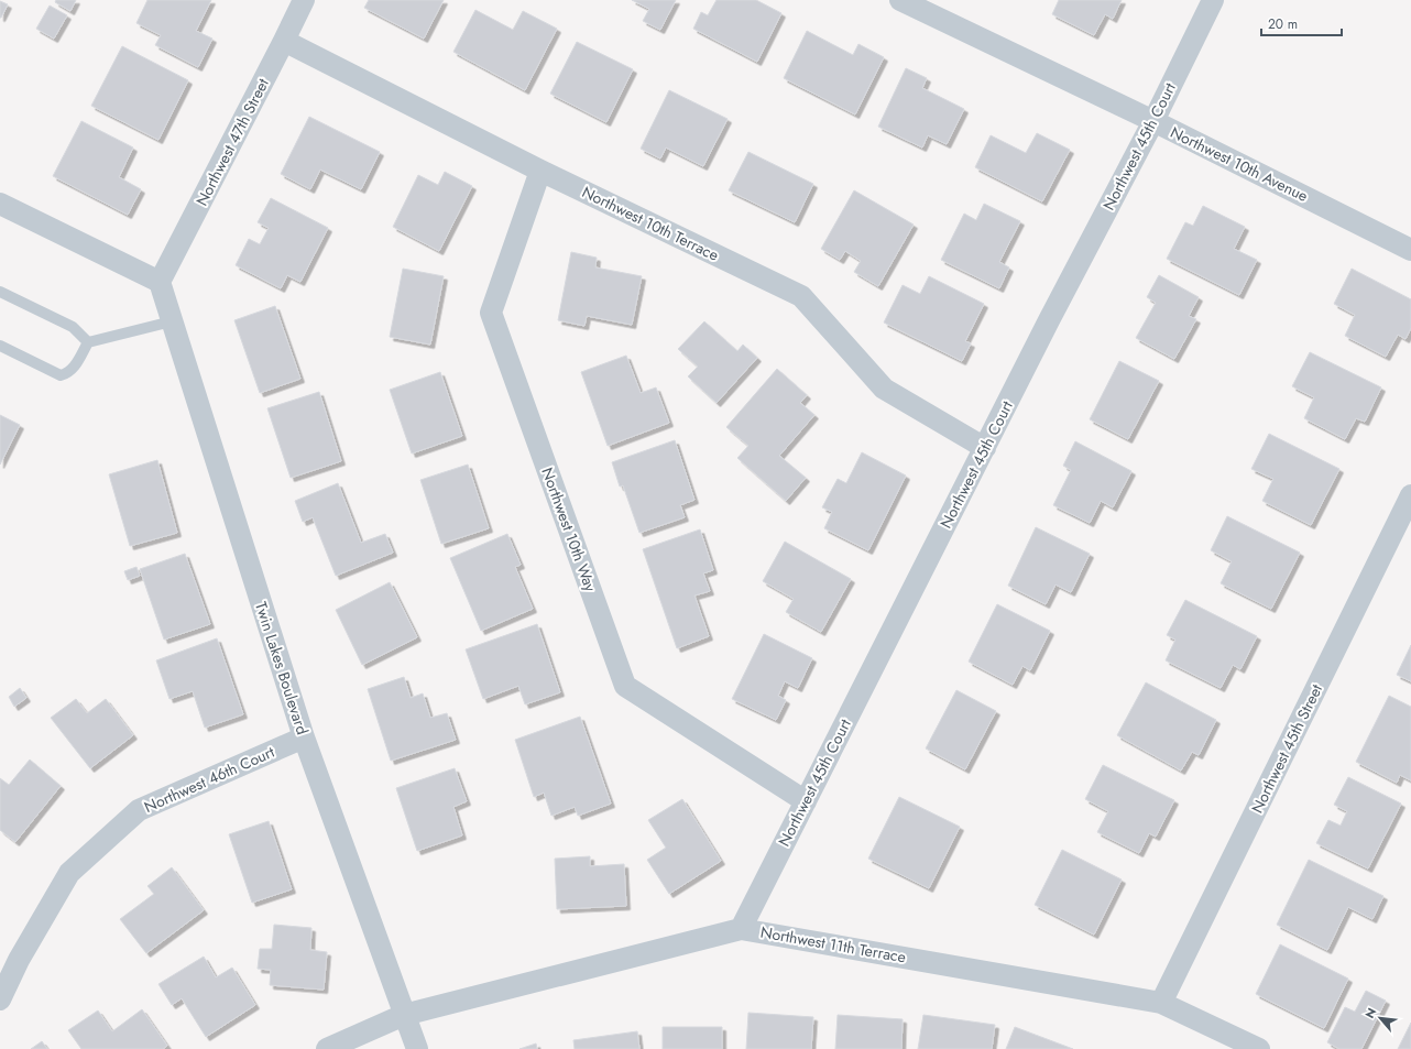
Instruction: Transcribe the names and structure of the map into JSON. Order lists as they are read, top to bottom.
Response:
{
  "streets": {
    "street": [
      "Northwest 47th Street",
      "Northwest 45th Court",
      "Northwest 10th Avenue",
      "Northwest 10th Terrace",
      "Northwest 10th Way",
      "Twin Lakes Boulevard",
      "Northwest 45th Street",
      "Northwest 46th Court",
      "Northwest 11th Terrace"
    ]
  },
  "crossings": [
    ["Northwest 47th Street", "Northwest 10th Terrace"],
    ["Northwest 47th Street", "Twin Lakes Boulevard"],
    ["Northwest 45th Court", "Northwest 10th Avenue"],
    ["Northwest 45th Court", "Northwest 10th Terrace"],
    ["Northwest 45th Court", "Northwest 10th Way"],
    ["Northwest 45th Court", "Northwest 11th Terrace"],
    ["Northwest 10th Terrace", "Northwest 10th Way"],
    ["Twin Lakes Boulevard", "Northwest 46th Court"],
    ["Twin Lakes Boulevard", "Northwest 11th Terrace"],
    ["Northwest 45th Street", "Northwest 11th Terrace"]
  ],
  "scale_bar": "20 m",
  "north": "top left"
}
